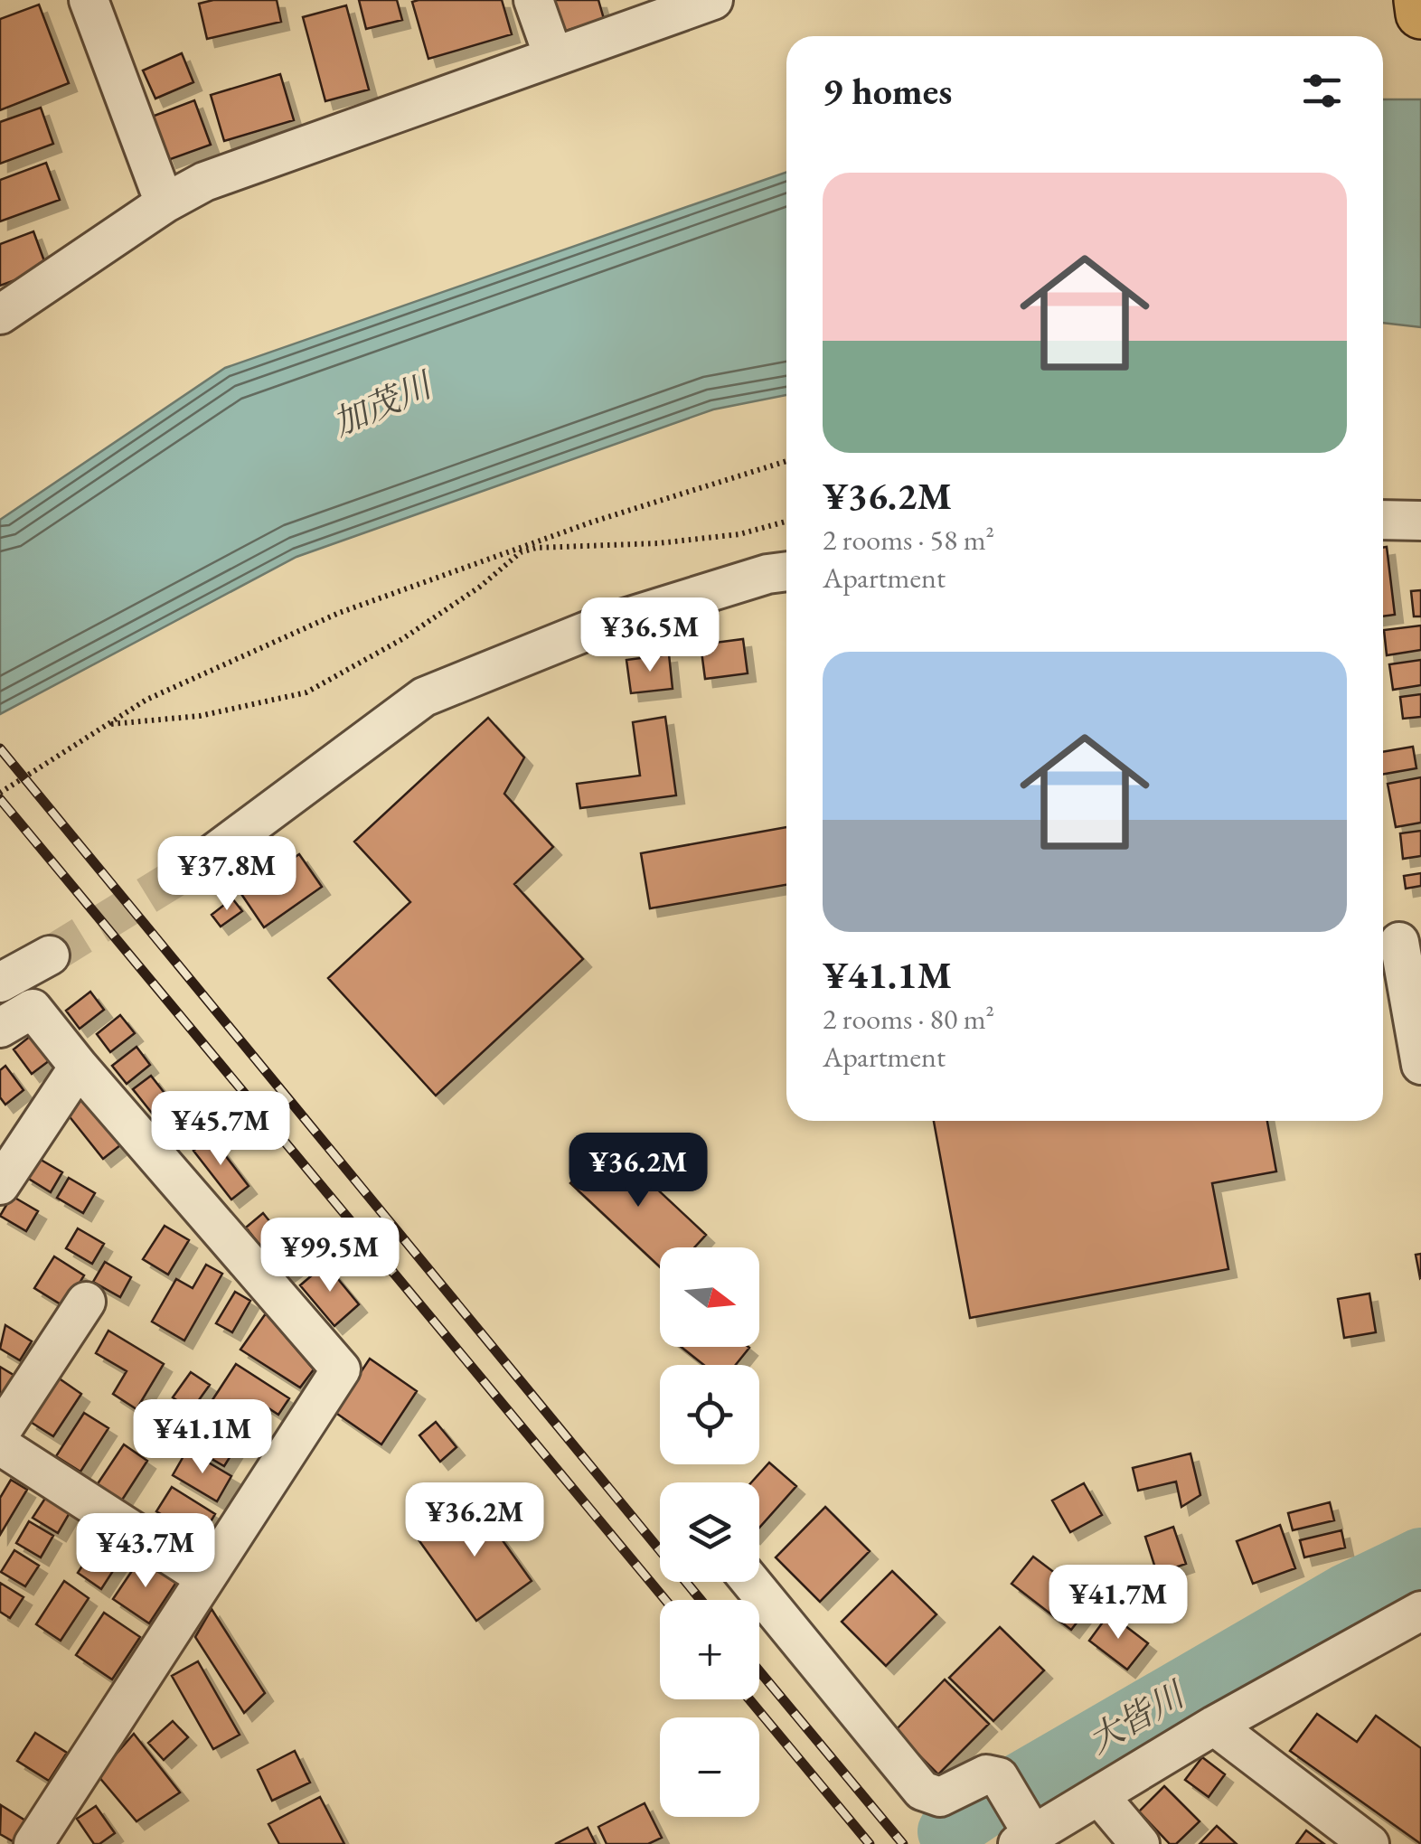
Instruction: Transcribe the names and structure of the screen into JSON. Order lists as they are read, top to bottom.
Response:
{
  "water": ["加茂川", "大皆川"],
  "north": "right",
  "page": {
    "heading": "9 homes",
    "list": [
      {
        "name": "¥36.2M",
        "note": "2 rooms · 58 m² · Apartment"
      },
      {
        "name": "¥41.1M",
        "note": "2 rooms · 80 m² · Apartment"
      }
    ],
    "price": [
      "¥36.5M",
      "¥37.8M",
      "¥45.7M",
      "¥36.2M",
      "¥99.5M",
      "¥41.1M",
      "¥36.2M",
      "¥43.7M",
      "¥41.7M"
    ],
    "map_buttons": ["+", "−"]
  }
}
